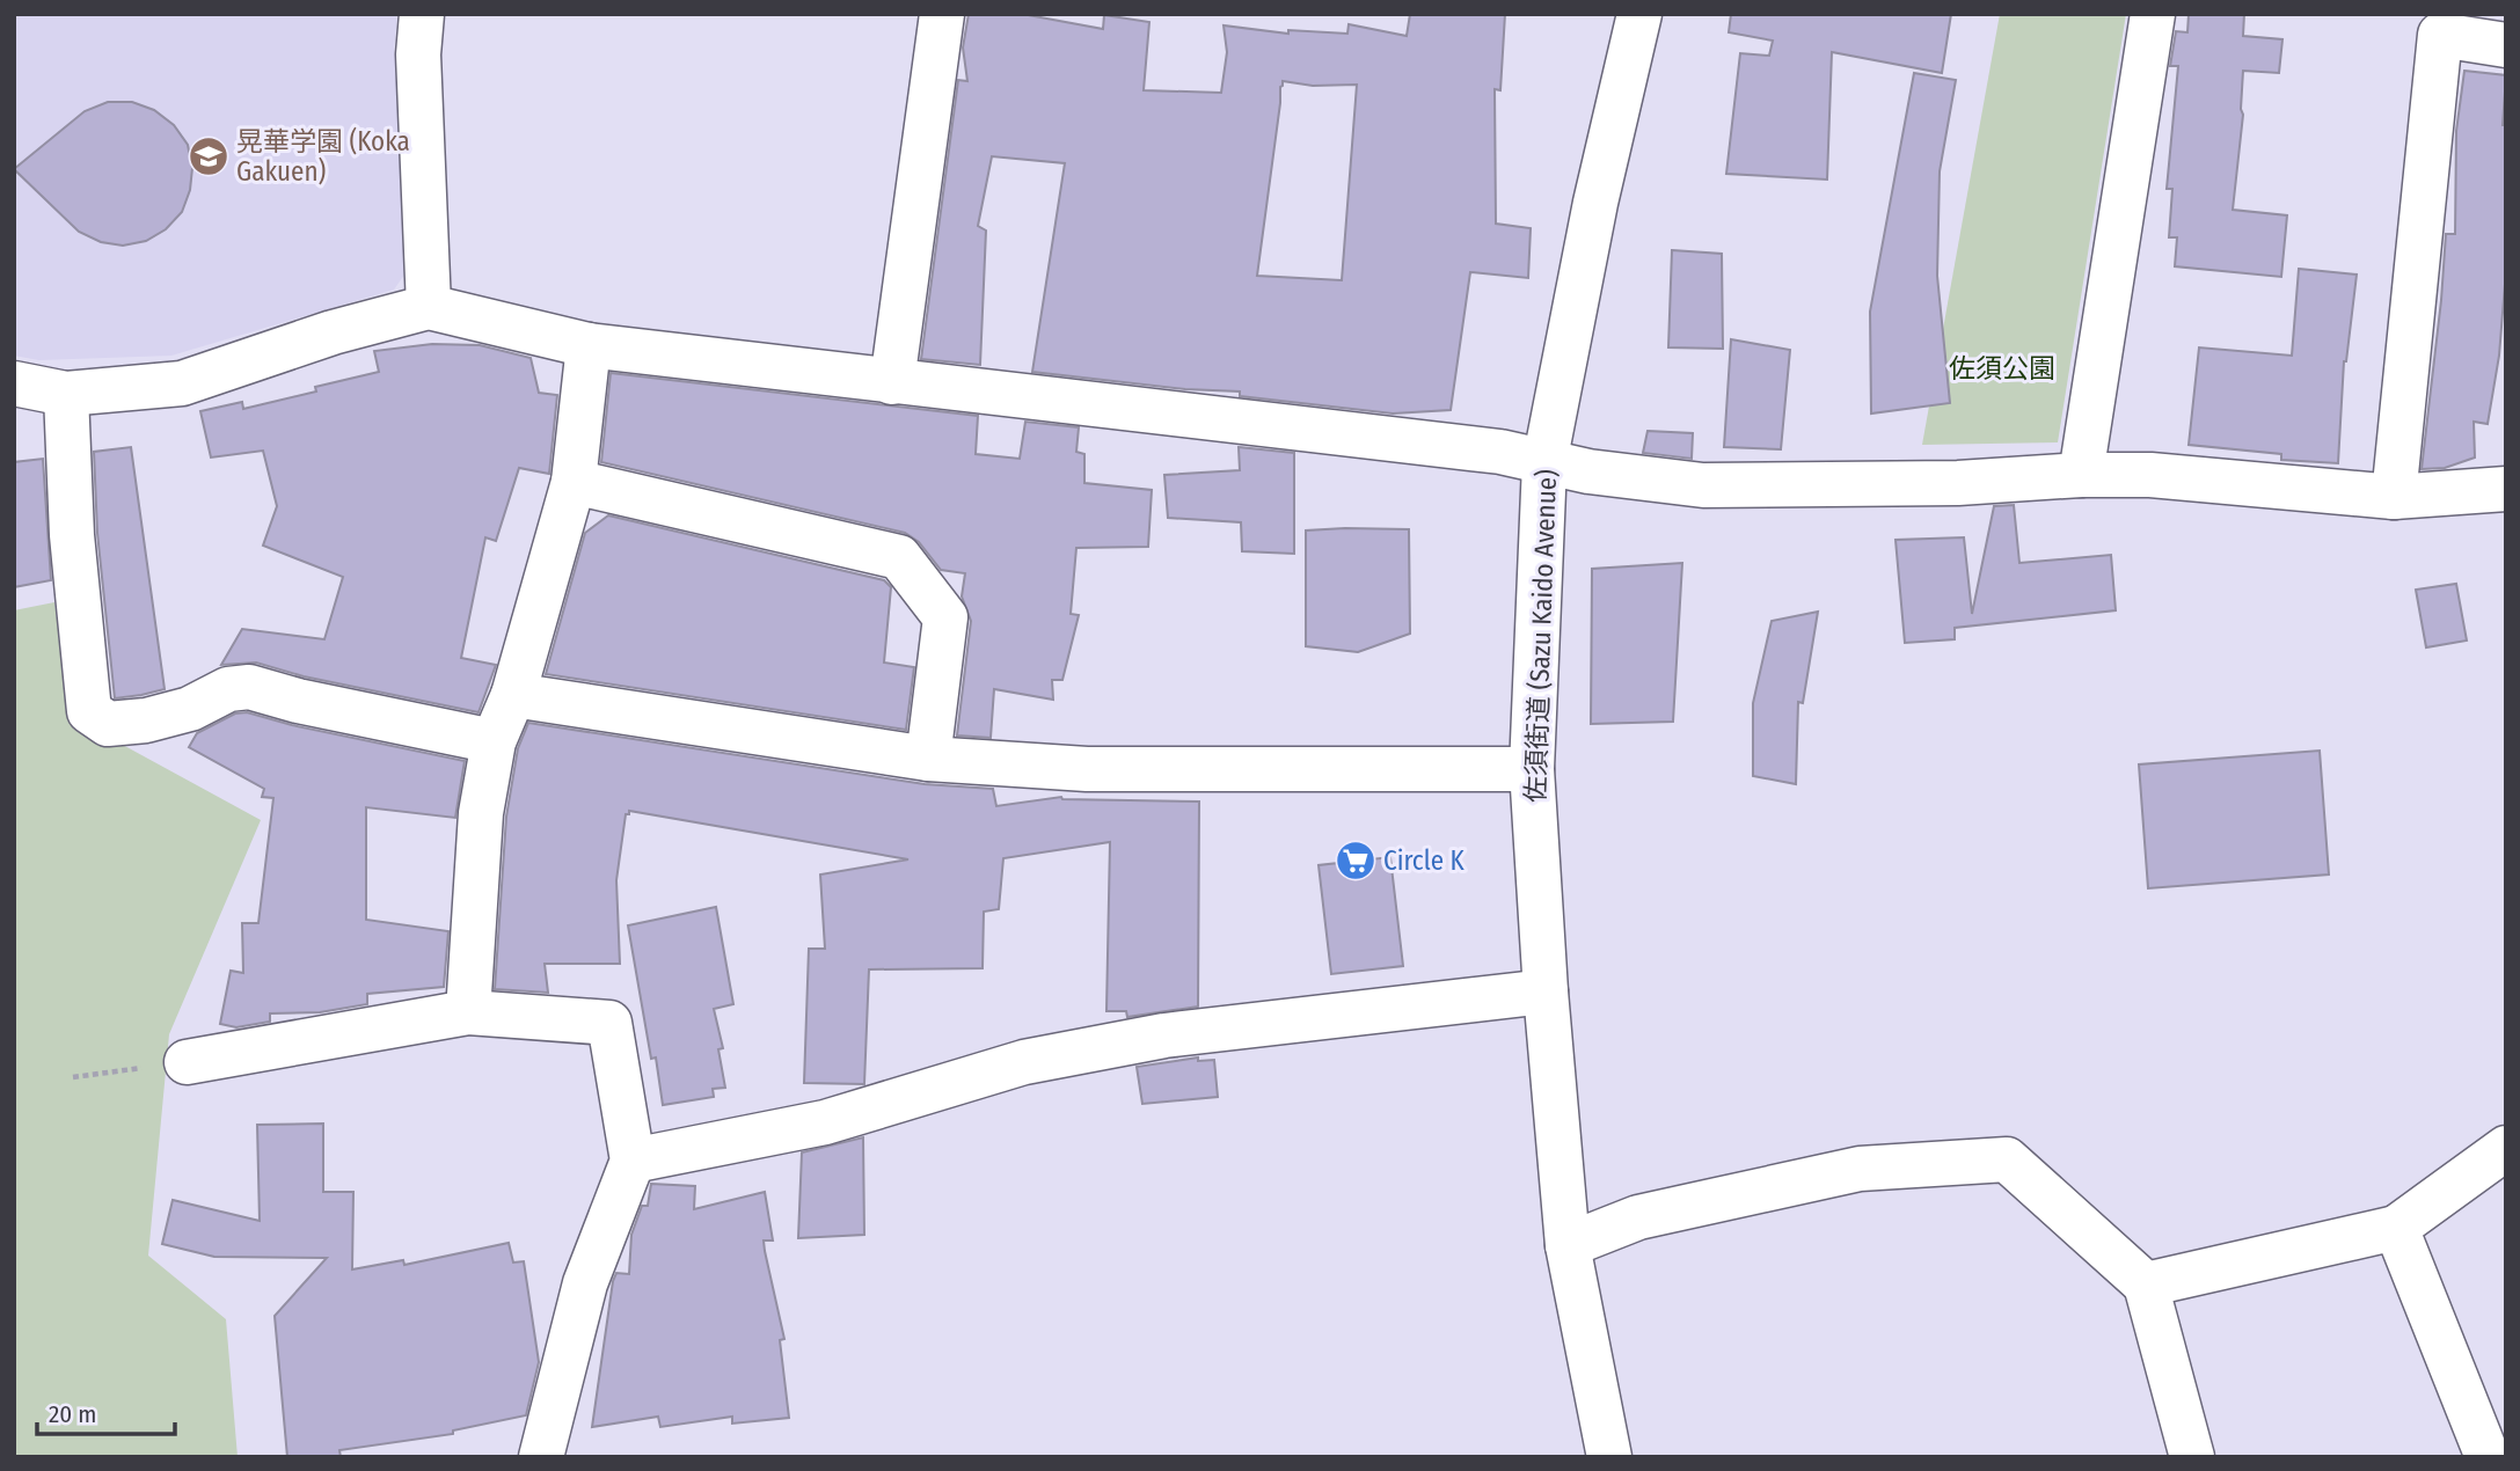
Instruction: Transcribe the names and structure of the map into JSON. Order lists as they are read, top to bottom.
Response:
{
  "streets": {
    "street": ["佐須街道 (Sazu Kaido Avenue)"]
  },
  "parks": ["佐須公園"],
  "places": {
    "school or university": ["晃華学園 (Koka Gakuen)"],
    "supermarket": ["Circle K"]
  },
  "scale_bar": "20 m"
}
